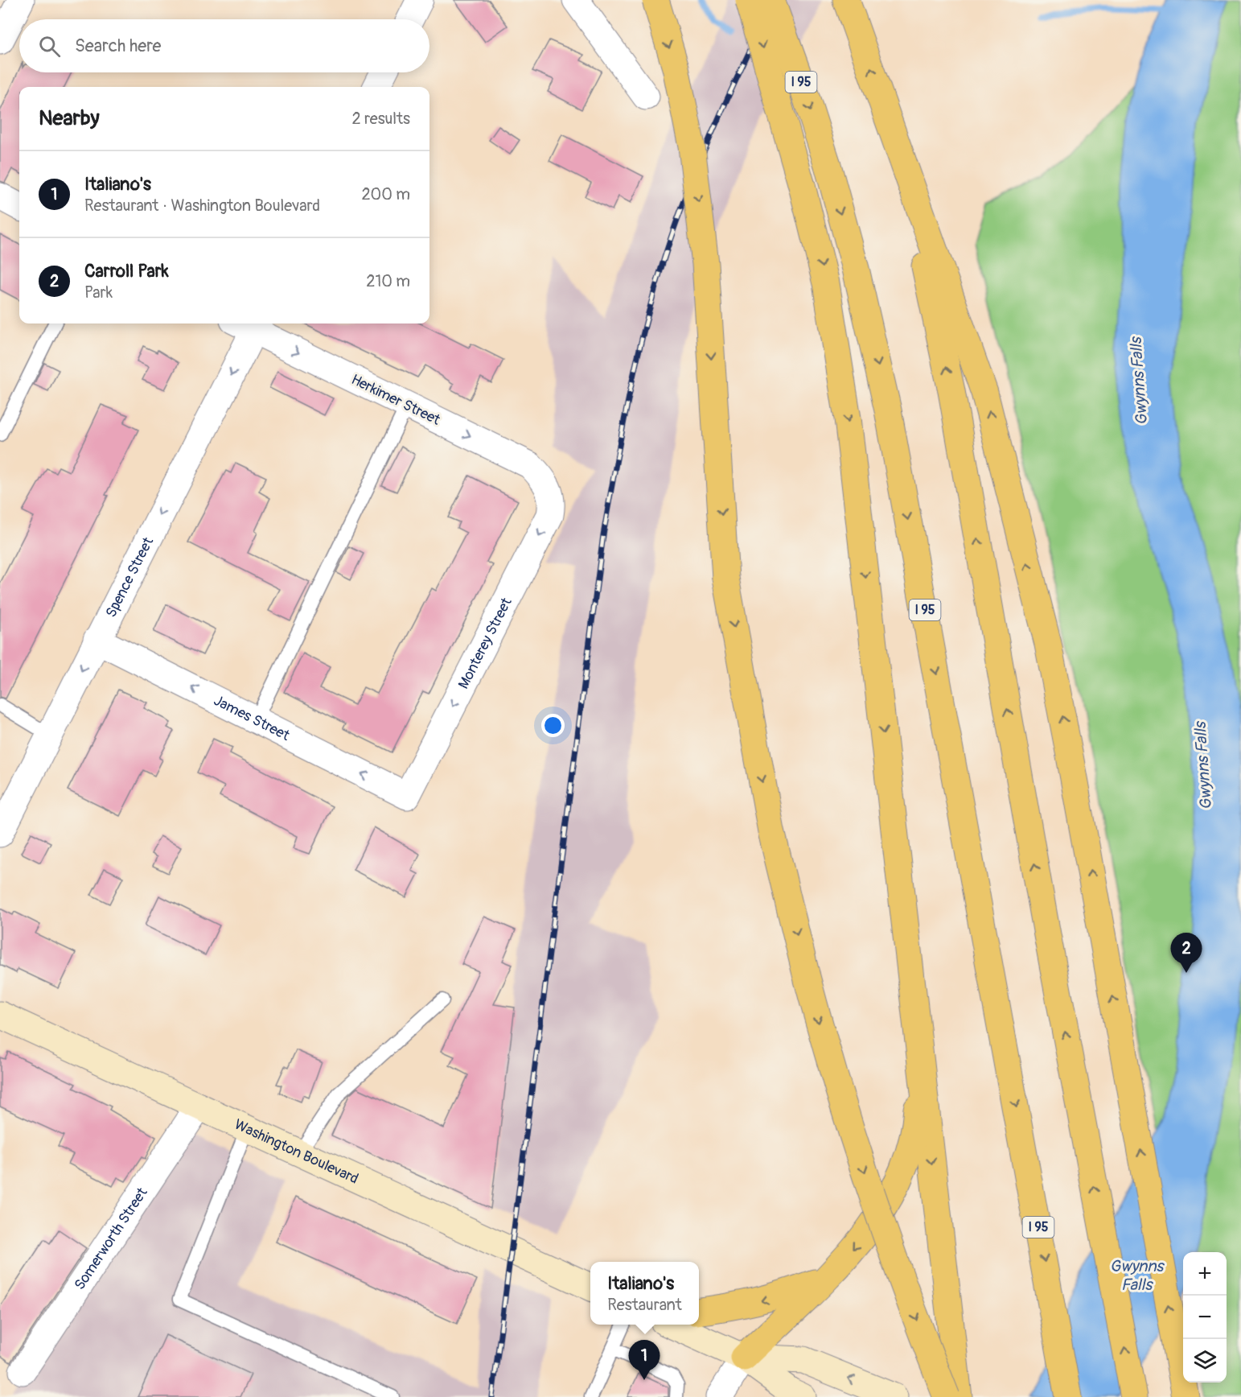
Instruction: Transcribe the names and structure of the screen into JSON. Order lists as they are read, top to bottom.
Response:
{
  "streets": {
    "highway": ["I 95"],
    "main road": ["Washington Boulevard"],
    "street": [
      "Herkimer Street",
      "Spence Street",
      "Monterey Street",
      "James Street",
      "Somerworth Street"
    ]
  },
  "crossings": [
    ["Herkimer Street", "Spence Street"],
    ["Herkimer Street", "Monterey Street"],
    ["Spence Street", "James Street"],
    ["Monterey Street", "James Street"],
    ["Washington Boulevard", "Somerworth Street"]
  ],
  "one_way": [
    "Herkimer Street",
    "Spence Street",
    "Monterey Street",
    "James Street"
  ],
  "water": ["Gwynns Falls"],
  "page": {
    "search": "Search here",
    "heading": ["Nearby", "2 results"],
    "list": [
      {
        "mark": "1",
        "name": "Italiano's",
        "note": "Restaurant · Washington Boulevard",
        "value": "200 m"
      },
      {
        "mark": "2",
        "name": "Carroll Park",
        "note": "Park",
        "value": "210 m"
      }
    ],
    "pins": ["2", "1"],
    "map_buttons": ["+", "−"],
    "popup": ["Italiano's", "Restaurant"]
  }
}
